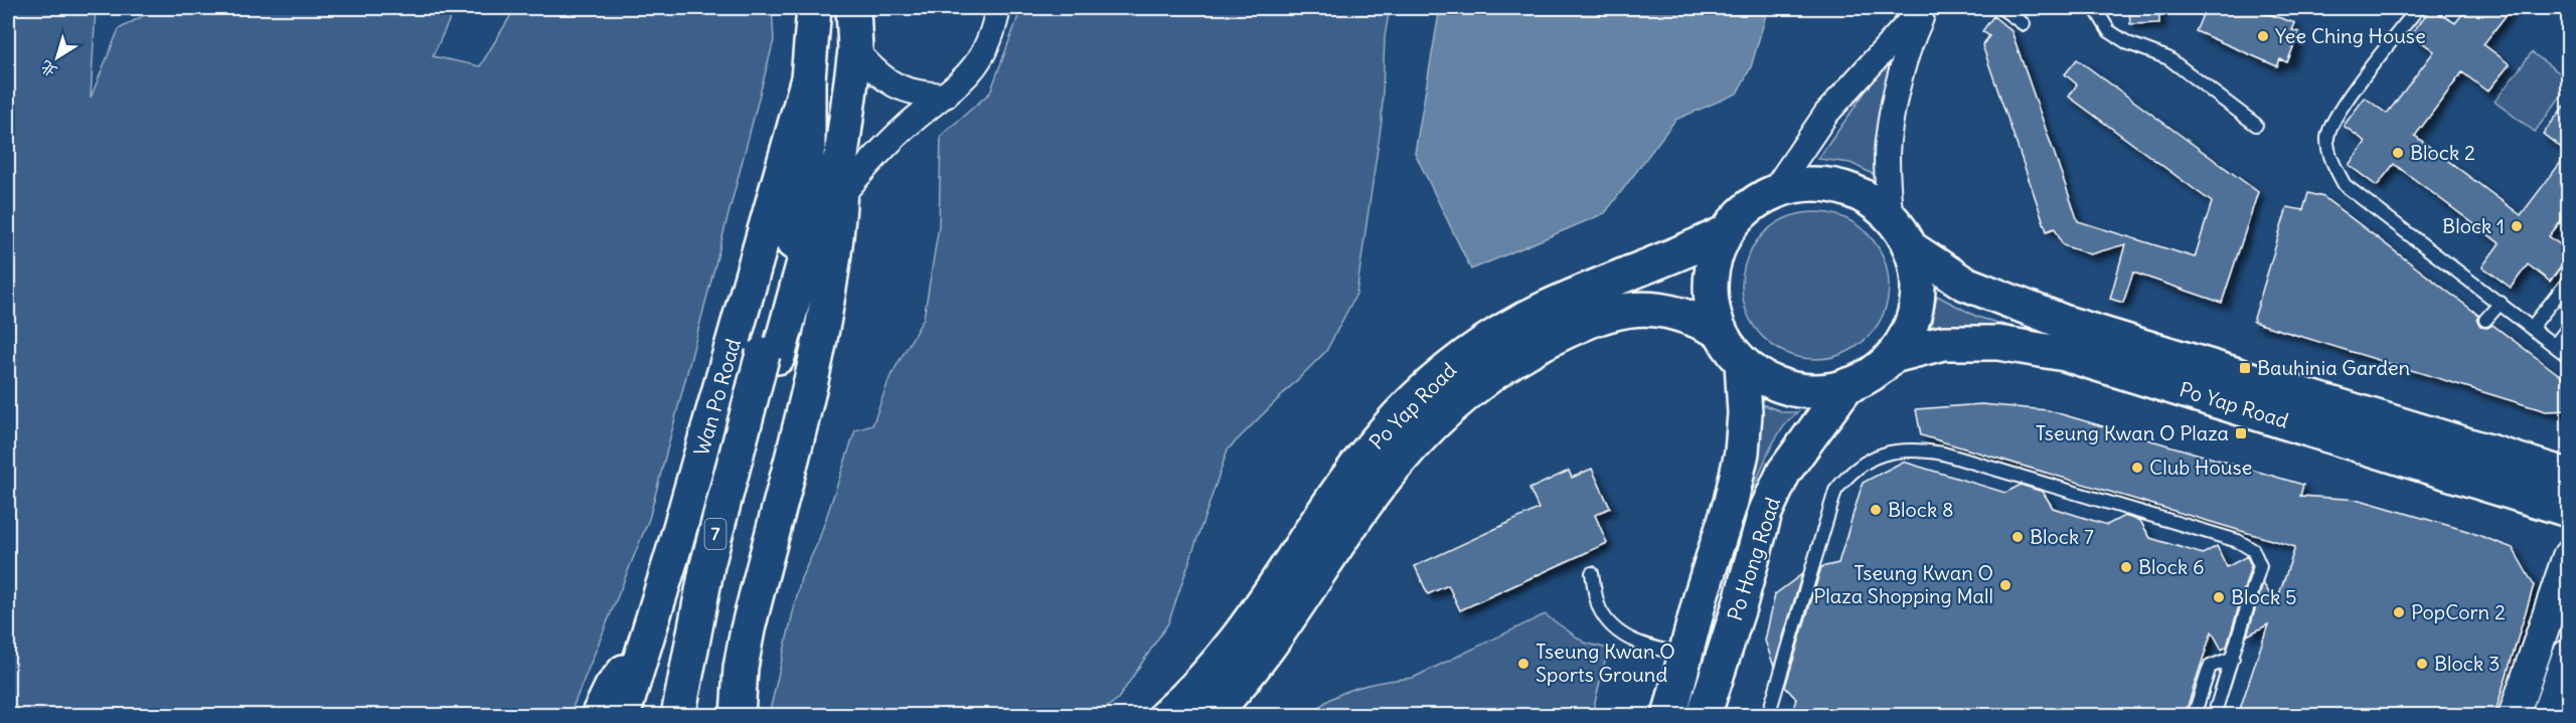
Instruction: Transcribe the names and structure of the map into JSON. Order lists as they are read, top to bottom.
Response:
{
  "streets": {
    "main road": [
      "Wan Po Road",
      "Po Yap Road",
      "7",
      "Po Hong Road"
    ]
  },
  "crossings": [
    ["Po Yap Road", "Po Hong Road"]
  ],
  "places": {
    "other": [
      "Yee Ching House",
      "Block 2",
      "Block 1",
      "Club House",
      "Block 8",
      "Block 7",
      "Block 6",
      "Tseung Kwan O Plaza Shopping Mall",
      "Block 5",
      "PopCorn 2",
      "Tseung Kwan O Sports Ground",
      "Block 3"
    ],
    "transit": ["Bauhinia Garden", "Tseung Kwan O Plaza"]
  },
  "north": "bottom left"
}
